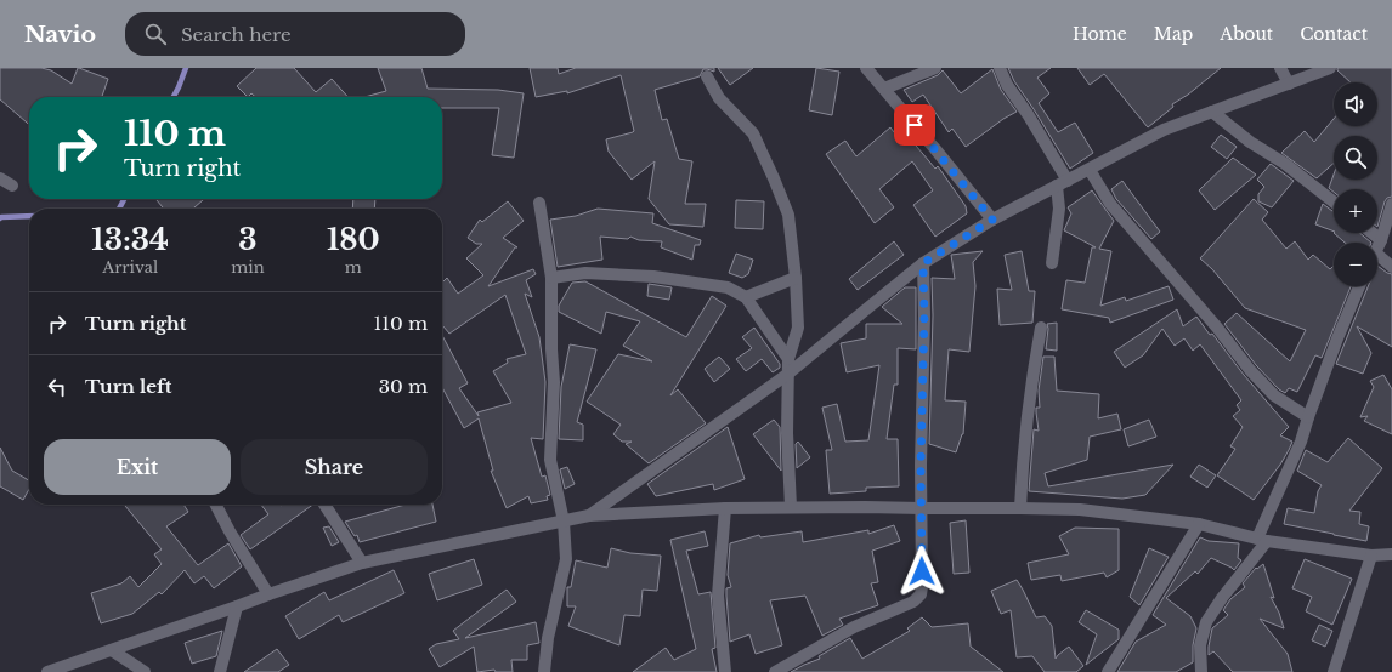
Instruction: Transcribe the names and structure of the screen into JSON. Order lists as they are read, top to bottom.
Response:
{
  "page": {
    "header": "Navio",
    "search": "Search here",
    "nav": [
      "Home",
      "Map",
      "About",
      "Contact"
    ],
    "map_buttons": ["+", "−"],
    "turn": ["110 m", "Turn right"],
    "eta": [
      "13:34",
      "Arrival",
      "3",
      "min",
      "180",
      "m"
    ],
    "list": [
      {
        "name": "Turn right",
        "value": "110 m"
      },
      {
        "name": "Turn left",
        "value": "30 m"
      }
    ],
    "buttons": ["Exit", "Share"]
  }
}
